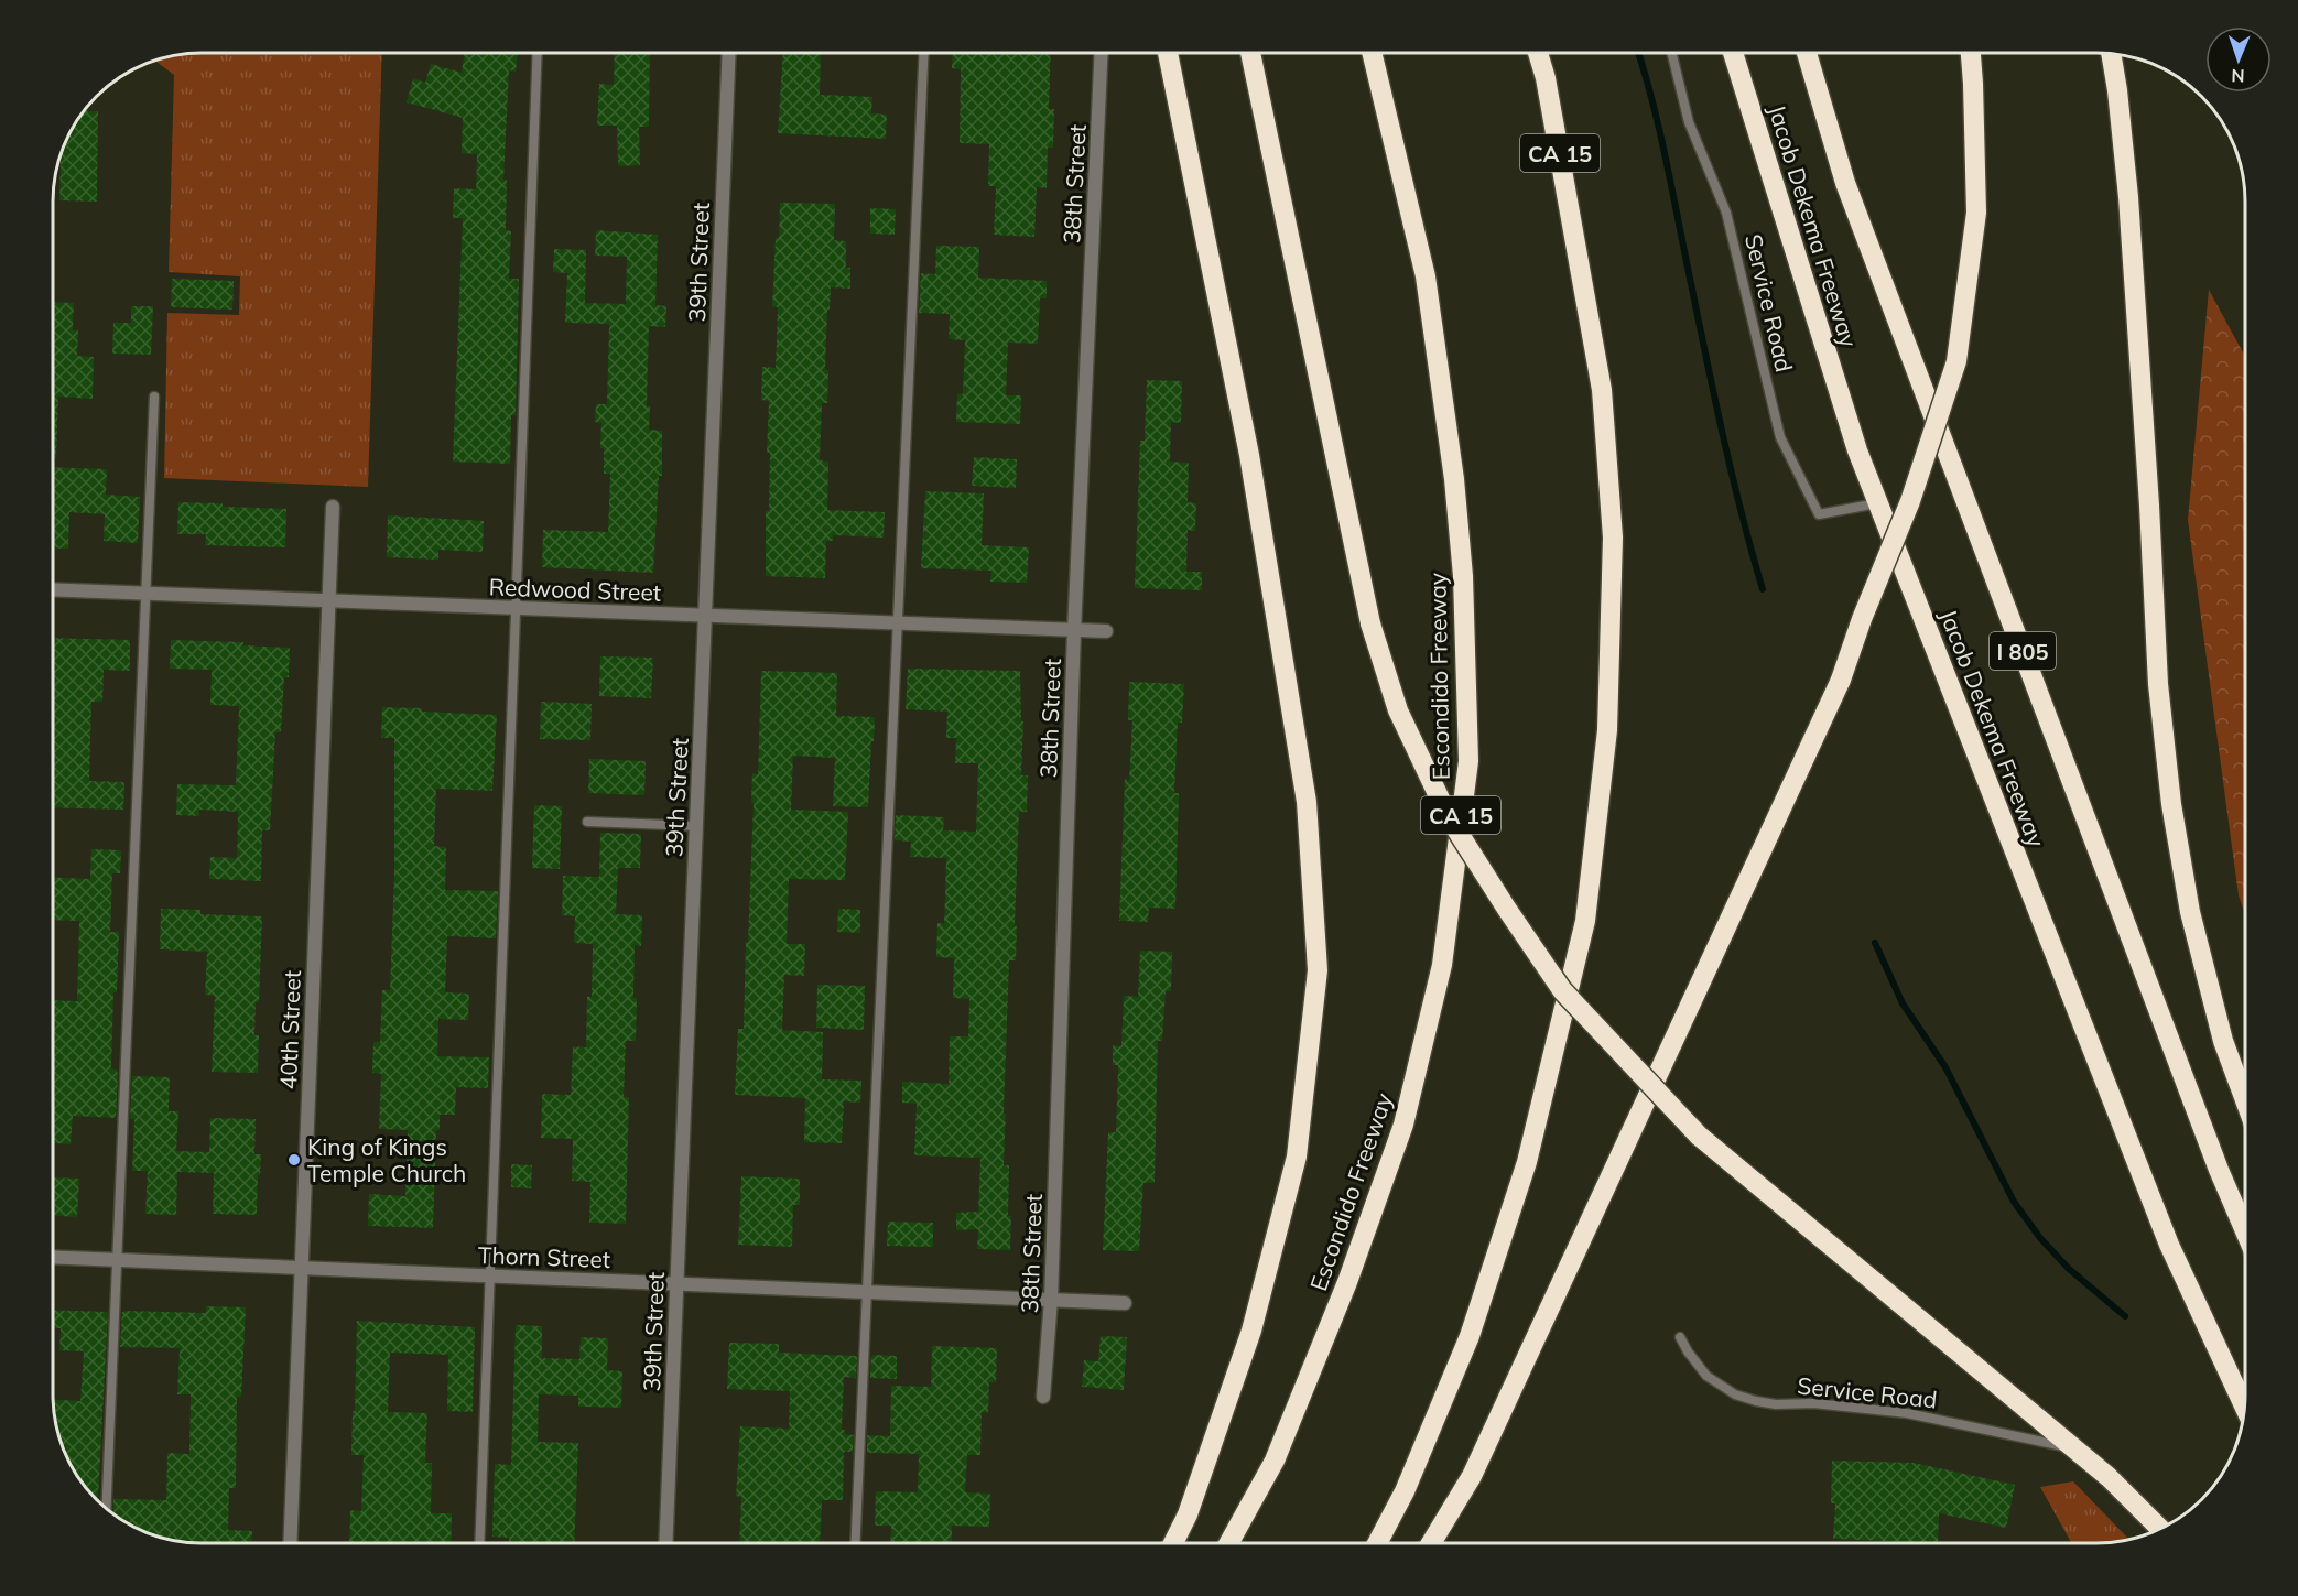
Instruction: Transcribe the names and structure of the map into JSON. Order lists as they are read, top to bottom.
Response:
{
  "streets": {
    "highway": [
      "CA 15",
      "Jacob Dekema Freeway",
      "I 805",
      "Escondido Freeway"
    ],
    "street": [
      "38th Street",
      "39th Street",
      "Redwood Street",
      "40th Street",
      "Thorn Street"
    ],
    "lane": ["Service Road"]
  },
  "crossings": [
    ["38th Street", "Redwood Street"],
    ["38th Street", "Thorn Street"],
    ["Jacob Dekema Freeway", "Service Road"],
    ["39th Street", "Redwood Street"],
    ["39th Street", "Thorn Street"],
    ["Redwood Street", "40th Street"],
    ["40th Street", "Thorn Street"]
  ],
  "places": ["King of Kings Temple Church"],
  "north": "bottom"
}
